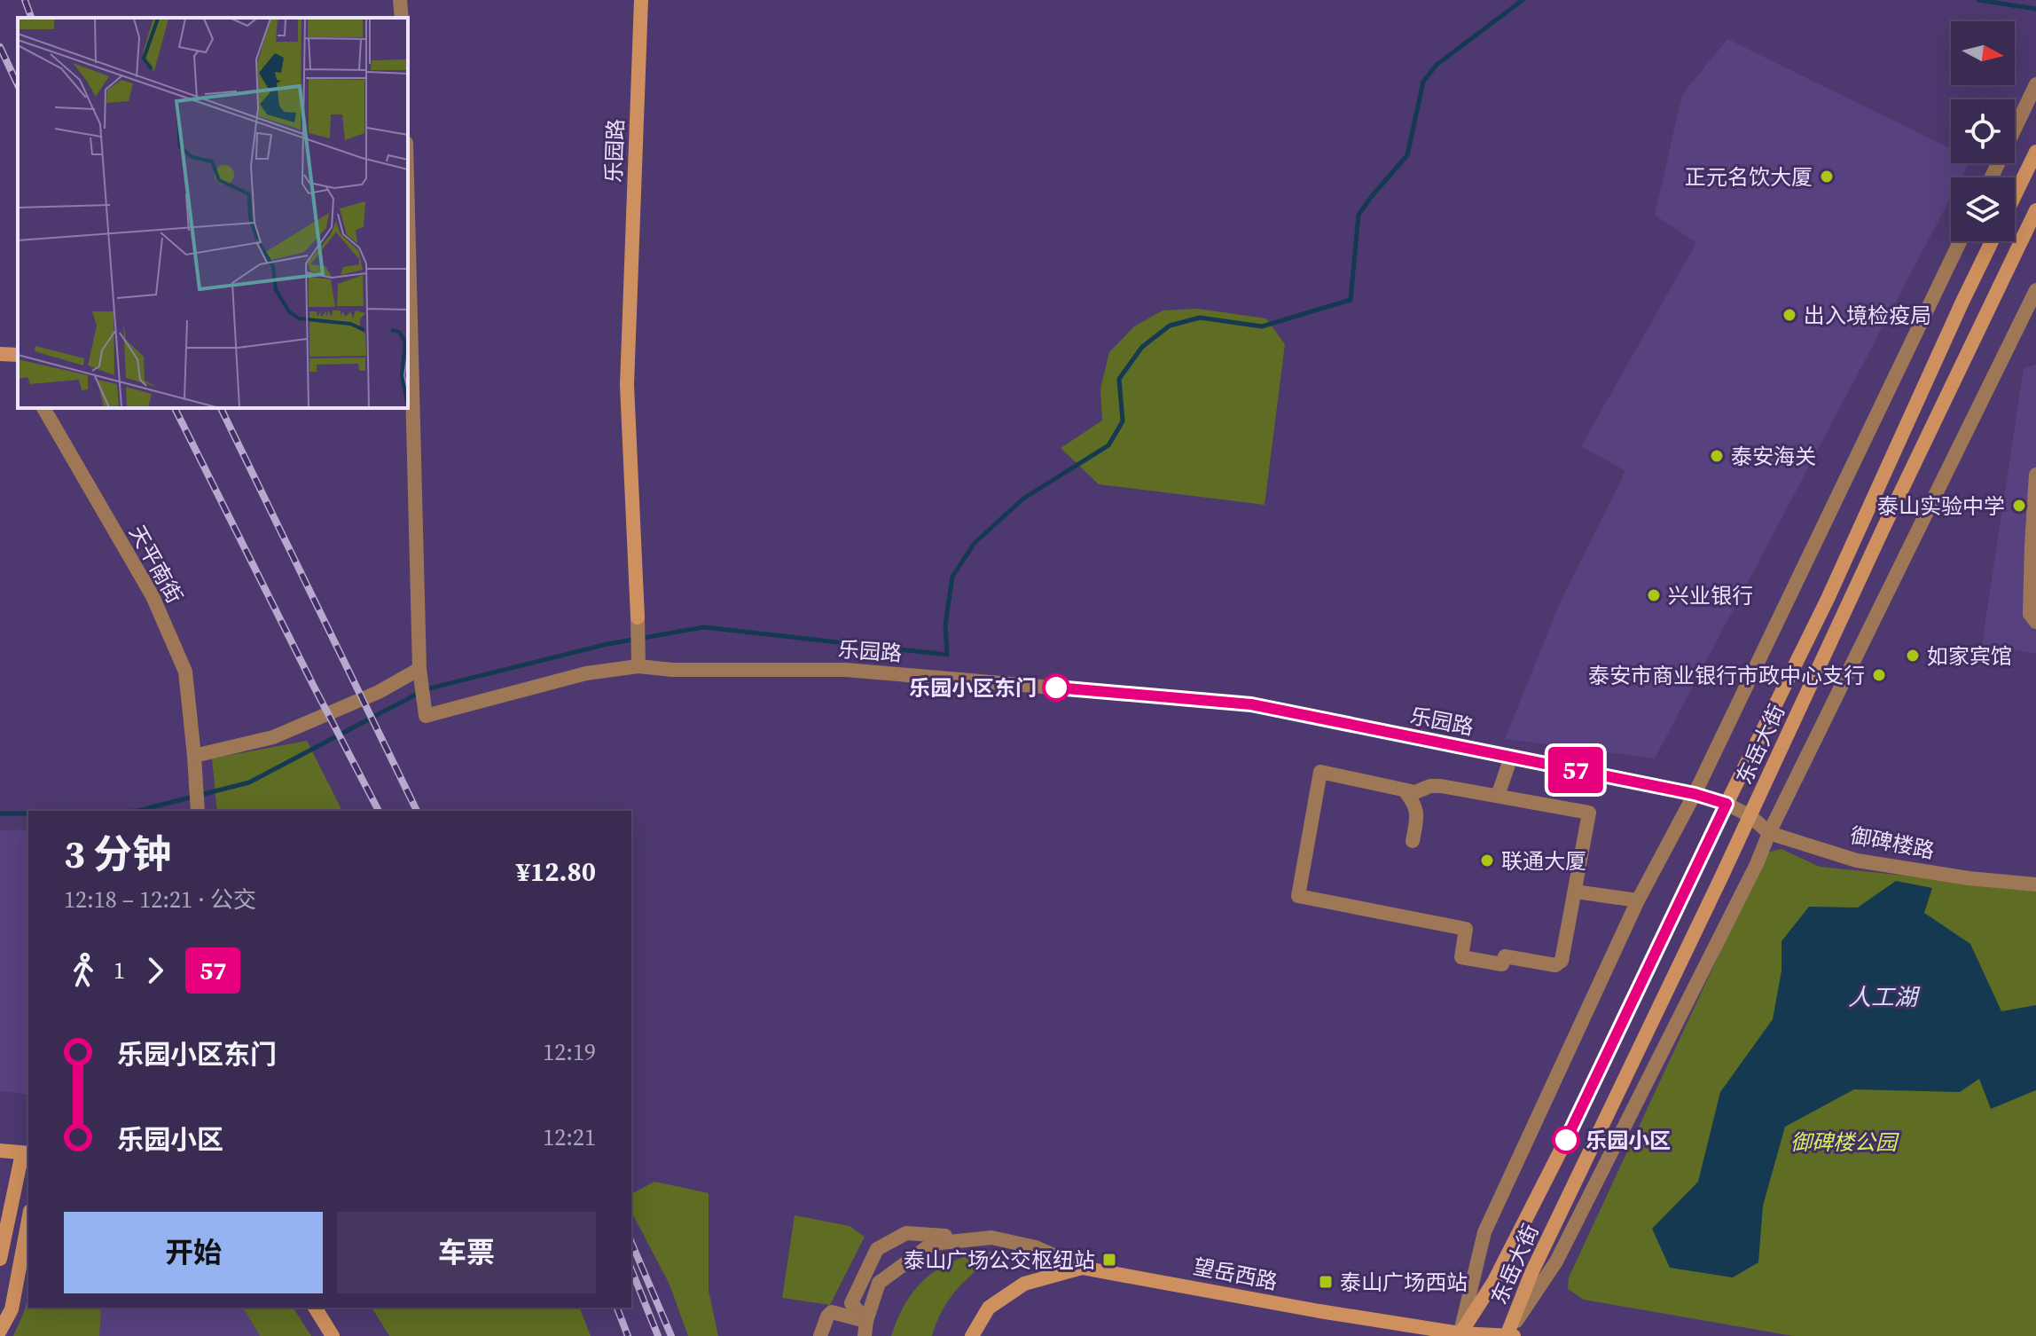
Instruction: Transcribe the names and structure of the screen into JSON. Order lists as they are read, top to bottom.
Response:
{
  "streets": {
    "main road": ["乐园路", "东岳大街", "望岳西路"],
    "street": ["天平南街", "御碑楼路"]
  },
  "crossings": [
    ["乐园路", "东岳大街"],
    ["乐园路", "御碑楼路"],
    ["东岳大街", "御碑楼路"],
    ["东岳大街", "望岳西路"]
  ],
  "water": ["人工湖"],
  "parks": ["御碑楼公园"],
  "places": {
    "other": [
      "正元名饮大厦",
      "出入境检疫局",
      "泰安海关",
      "泰山实验中学",
      "兴业银行",
      "如家宾馆",
      "泰安市商业银行市政中心支行",
      "乐园小区东门",
      "联通大厦",
      "乐园小区"
    ],
    "transit": ["泰山广场公交枢纽站", "泰山广场西站"]
  },
  "lines": ["bus line 57"],
  "north": "right",
  "page": {
    "on_map": "57",
    "heading": ["3 分钟", "12:18 – 12:21 · 公交", "¥12.80"],
    "legs": ["1", "57"],
    "list": [
      {
        "name": "乐园小区东门",
        "value": "12:19"
      },
      {
        "name": "乐园小区",
        "value": "12:21"
      }
    ],
    "buttons": ["开始", "车票"]
  }
}
